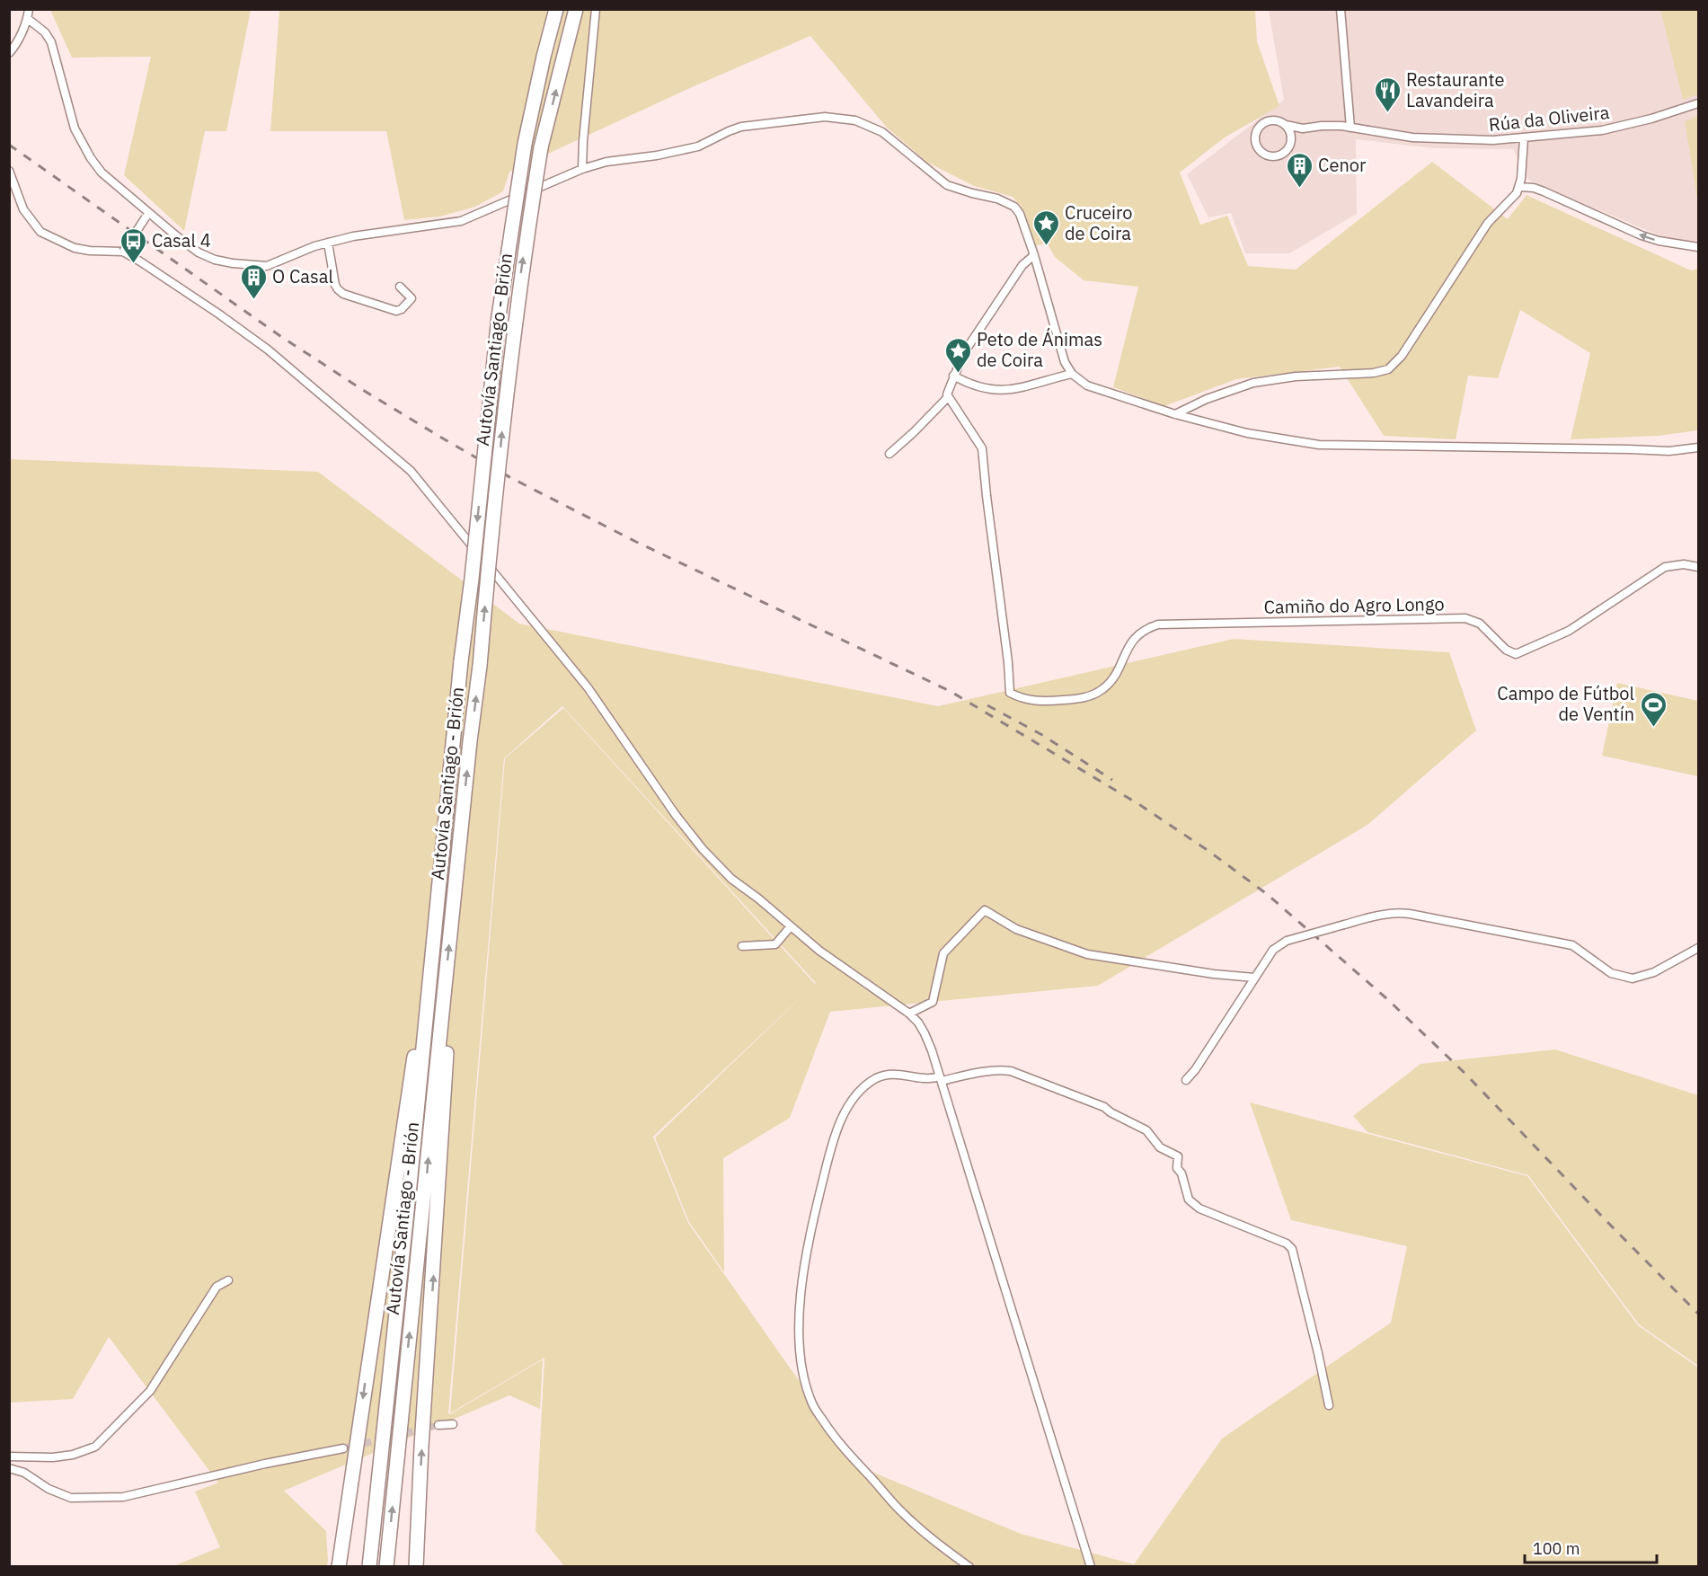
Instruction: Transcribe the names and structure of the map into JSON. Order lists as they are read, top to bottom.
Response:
{
  "streets": {
    "highway": ["Autovía Santiago - Brión"],
    "street": ["Rúa da Oliveira", "Camiño do Agro Longo"]
  },
  "places": {
    "restaurant": ["Restaurante Lavandeira"],
    "building": ["Cenor", "O Casal"],
    "place": ["Cruceiro de Coira", "Peto de Ánimas de Coira"],
    "bus stop": ["Casal 4"],
    "sports": ["Campo de Fútbol de Ventín"]
  },
  "scale_bar": "100 m"
}
